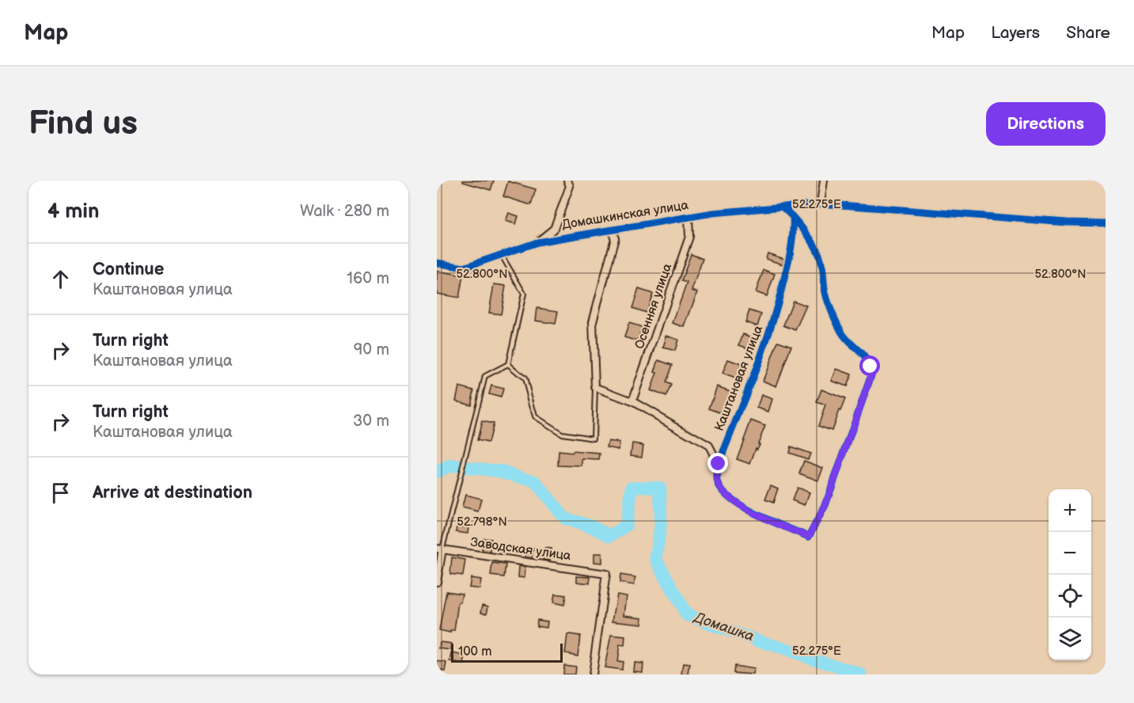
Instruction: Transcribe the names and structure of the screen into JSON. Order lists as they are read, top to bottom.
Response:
{
  "streets": {
    "street": [
      "Домашкинская улица",
      "Осенняя улица",
      "Каштановая улица",
      "Заводская улица"
    ]
  },
  "crossings": [
    ["Домашкинская улица", "Осенняя улица"]
  ],
  "water": ["Домашка"],
  "scale_bar": "100 m",
  "page": {
    "header": "Map",
    "nav": ["Map", "Layers", "Share"],
    "buttons": "Directions",
    "title": "Find us",
    "heading": ["4 min", "Walk · 280 m"],
    "list": [
      ["Continue", "Каштановая улица", "160 m"],
      ["Turn right", "Каштановая улица", "90 m"],
      ["Turn right", "Каштановая улица", "30 m"],
      "Arrive at destination"
    ],
    "map_buttons": ["+", "−"],
    "scale": "100 m"
  },
  "coordinates": ["52.275°E", "52.800°N", "52.798°N"]
}
